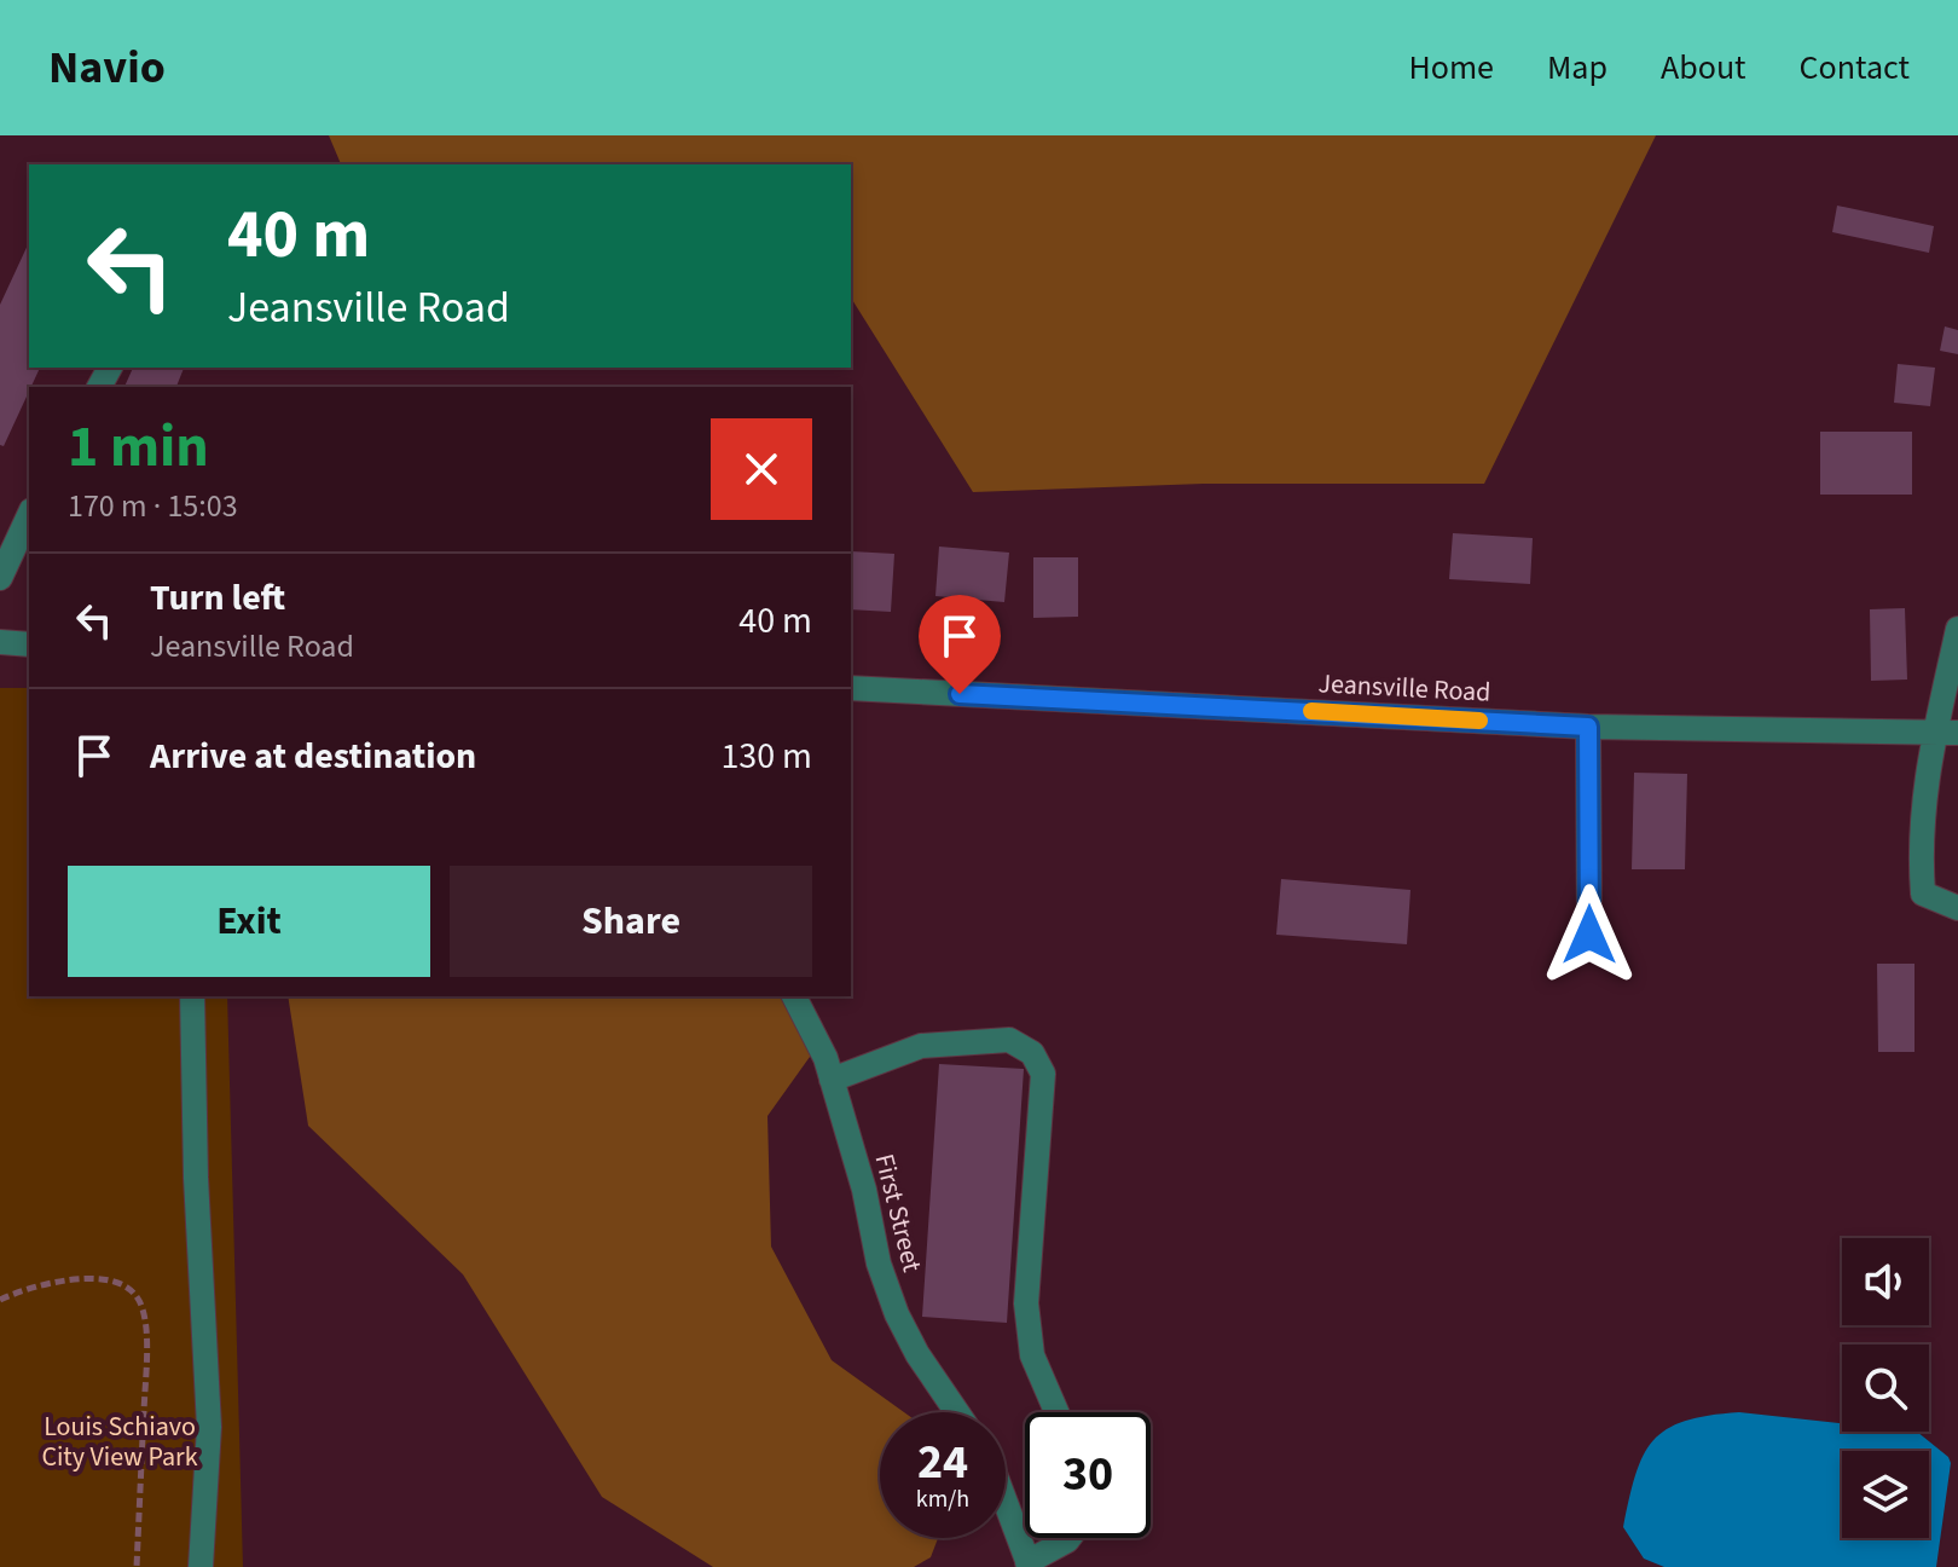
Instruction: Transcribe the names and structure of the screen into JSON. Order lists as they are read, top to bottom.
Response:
{
  "streets": {
    "street": ["Jeansville Road", "First Street"]
  },
  "parks": ["Louis Schiavo City View Park"],
  "page": {
    "header": "Navio",
    "nav": [
      "Home",
      "Map",
      "About",
      "Contact"
    ],
    "turn": ["40 m", "Jeansville Road"],
    "heading": ["1 min", "170 m · 15:03"],
    "list": [
      {
        "name": "Turn left",
        "note": "Jeansville Road",
        "value": "40 m"
      },
      {
        "name": "Arrive at destination",
        "value": "130 m"
      }
    ],
    "buttons": ["Exit", "Share"],
    "speed": "24 km/h",
    "limit": "30"
  }
}
